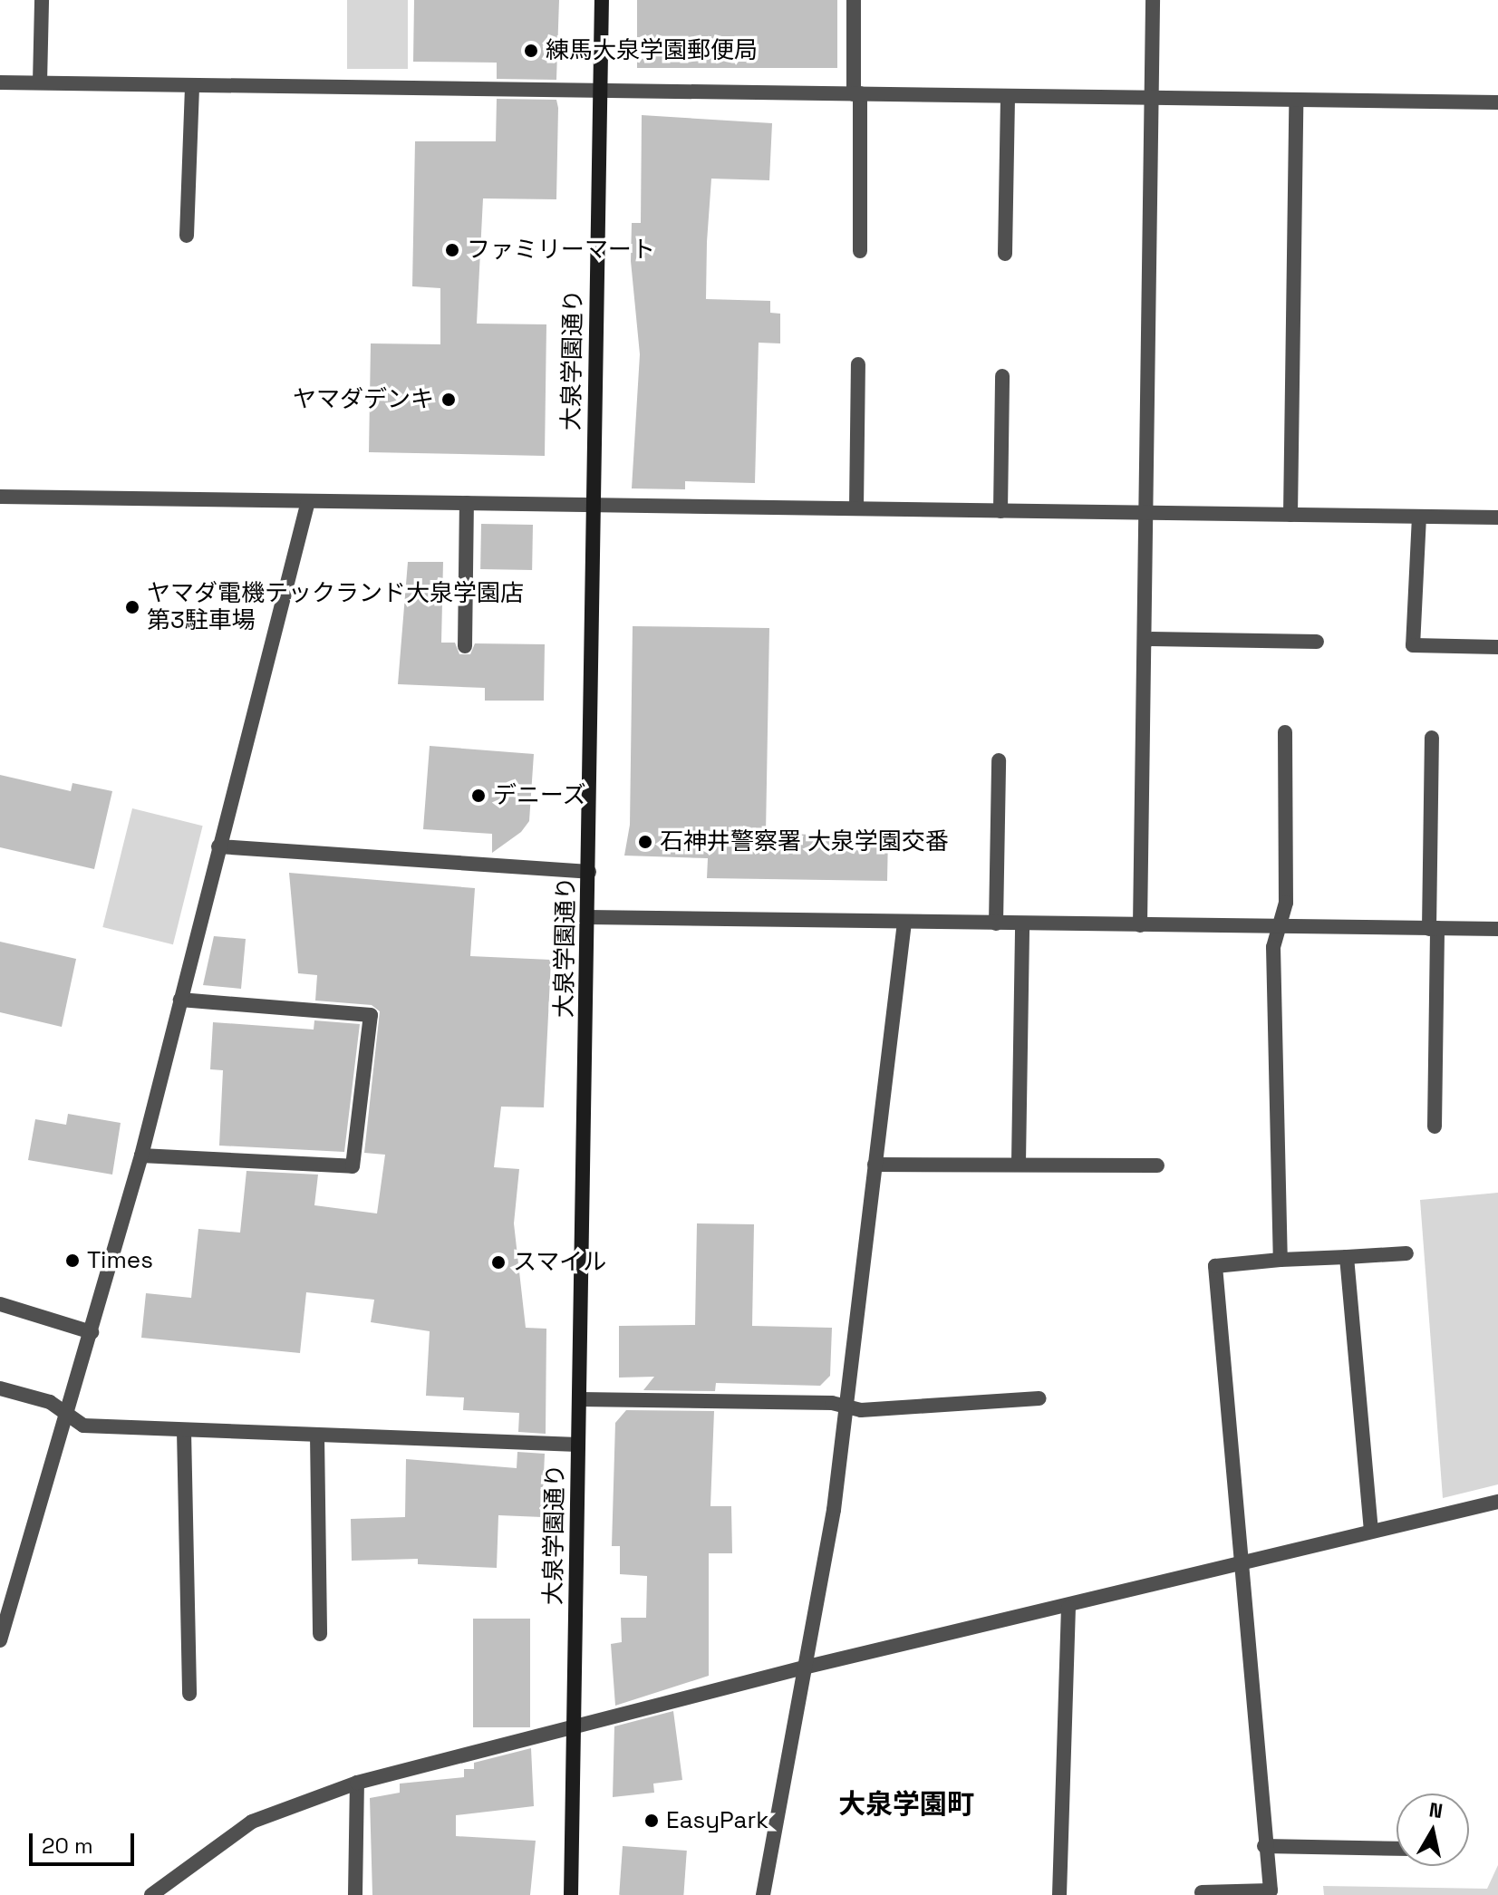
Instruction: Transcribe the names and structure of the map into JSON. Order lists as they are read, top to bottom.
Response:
{
  "streets": {
    "street": ["大泉学園通り"]
  },
  "districts": ["大泉学園町"],
  "places": [
    "練馬大泉学園郵便局",
    "ファミリーマート",
    "ヤマダデンキ",
    "ヤマダ電機テックランド大泉学園店 第3駐車場",
    "デニーズ",
    "石神井警察署 大泉学園交番",
    "Times",
    "スマイル",
    "EasyPark"
  ],
  "scale_bar": "20 m",
  "north": "top"
}
